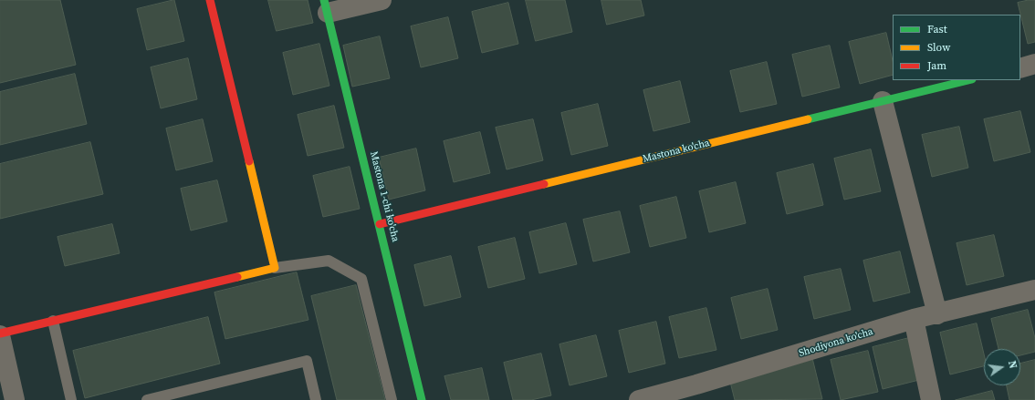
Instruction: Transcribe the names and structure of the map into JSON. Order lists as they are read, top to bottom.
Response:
{
  "streets": {
    "street": ["Mastona ko'cha", "Mastona 1-chi ko'cha", "Shodiyona ko'cha"]
  },
  "crossings": [
    ["Mastona ko'cha", "Mastona 1-chi ko'cha"]
  ],
  "legend": ["Fast", "Slow", "Jam"],
  "north": "right"
}
